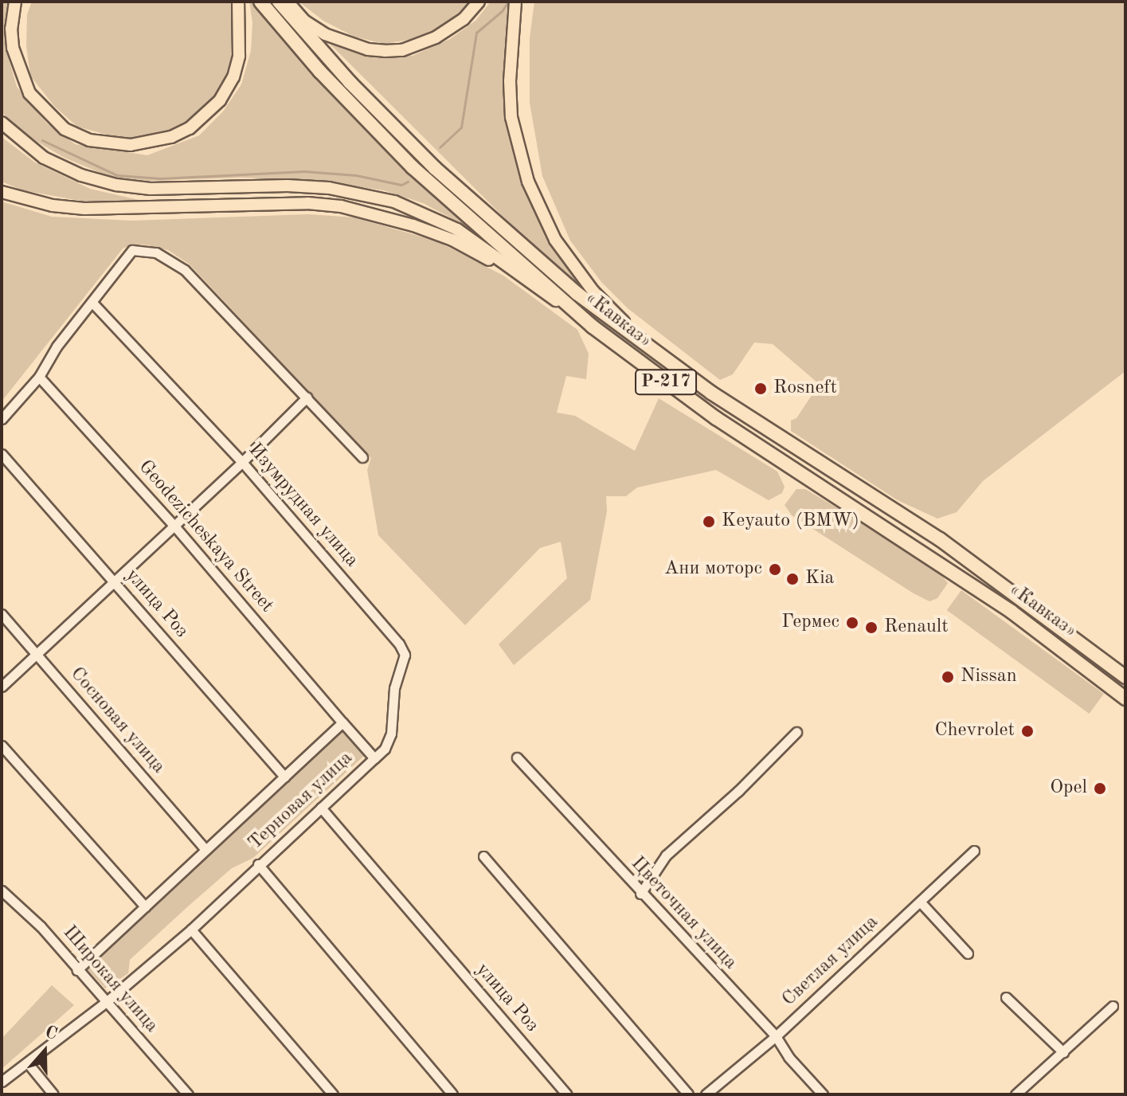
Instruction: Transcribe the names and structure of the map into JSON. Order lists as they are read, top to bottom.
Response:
{
  "streets": {
    "highway": ["«Кавказ»", "Р-217"],
    "street": [
      "Изумрудная улица",
      "Geodezicheskaya Street",
      "улица Роз",
      "Сосновая улица",
      "Терновая улица",
      "Цветочная улица",
      "Светлая улица",
      "Широкая улица"
    ]
  },
  "crossings": [
    ["Изумрудная улица", "Терновая улица"],
    ["Geodezicheskaya Street", "Терновая улица"],
    ["улица Роз", "Терновая улица"],
    ["Сосновая улица", "Терновая улица"],
    ["Терновая улица", "Широкая улица"],
    ["Цветочная улица", "Светлая улица"]
  ],
  "places": [
    "Rosneft",
    "Keyauto (BMW)",
    "Ани моторс",
    "Kia",
    "Гермес",
    "Renault",
    "Nissan",
    "Chevrolet",
    "Opel"
  ],
  "north": "top"
}
